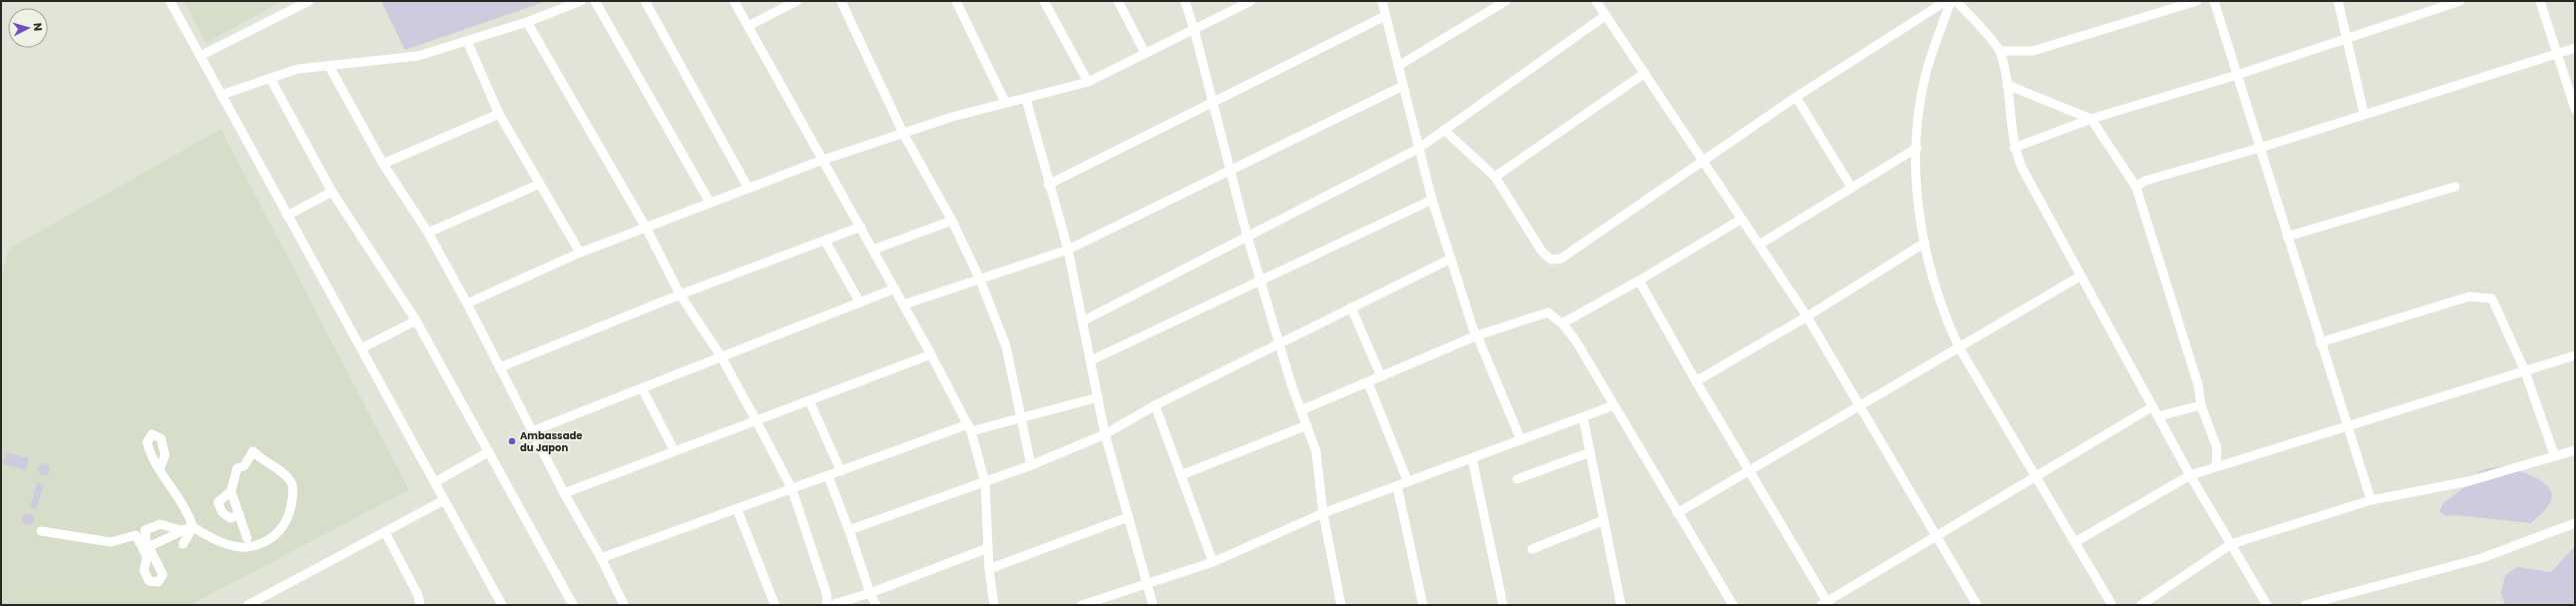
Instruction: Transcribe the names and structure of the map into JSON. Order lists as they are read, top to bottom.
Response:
{
  "places": ["Ambassade du Japon"],
  "north": "right"
}
